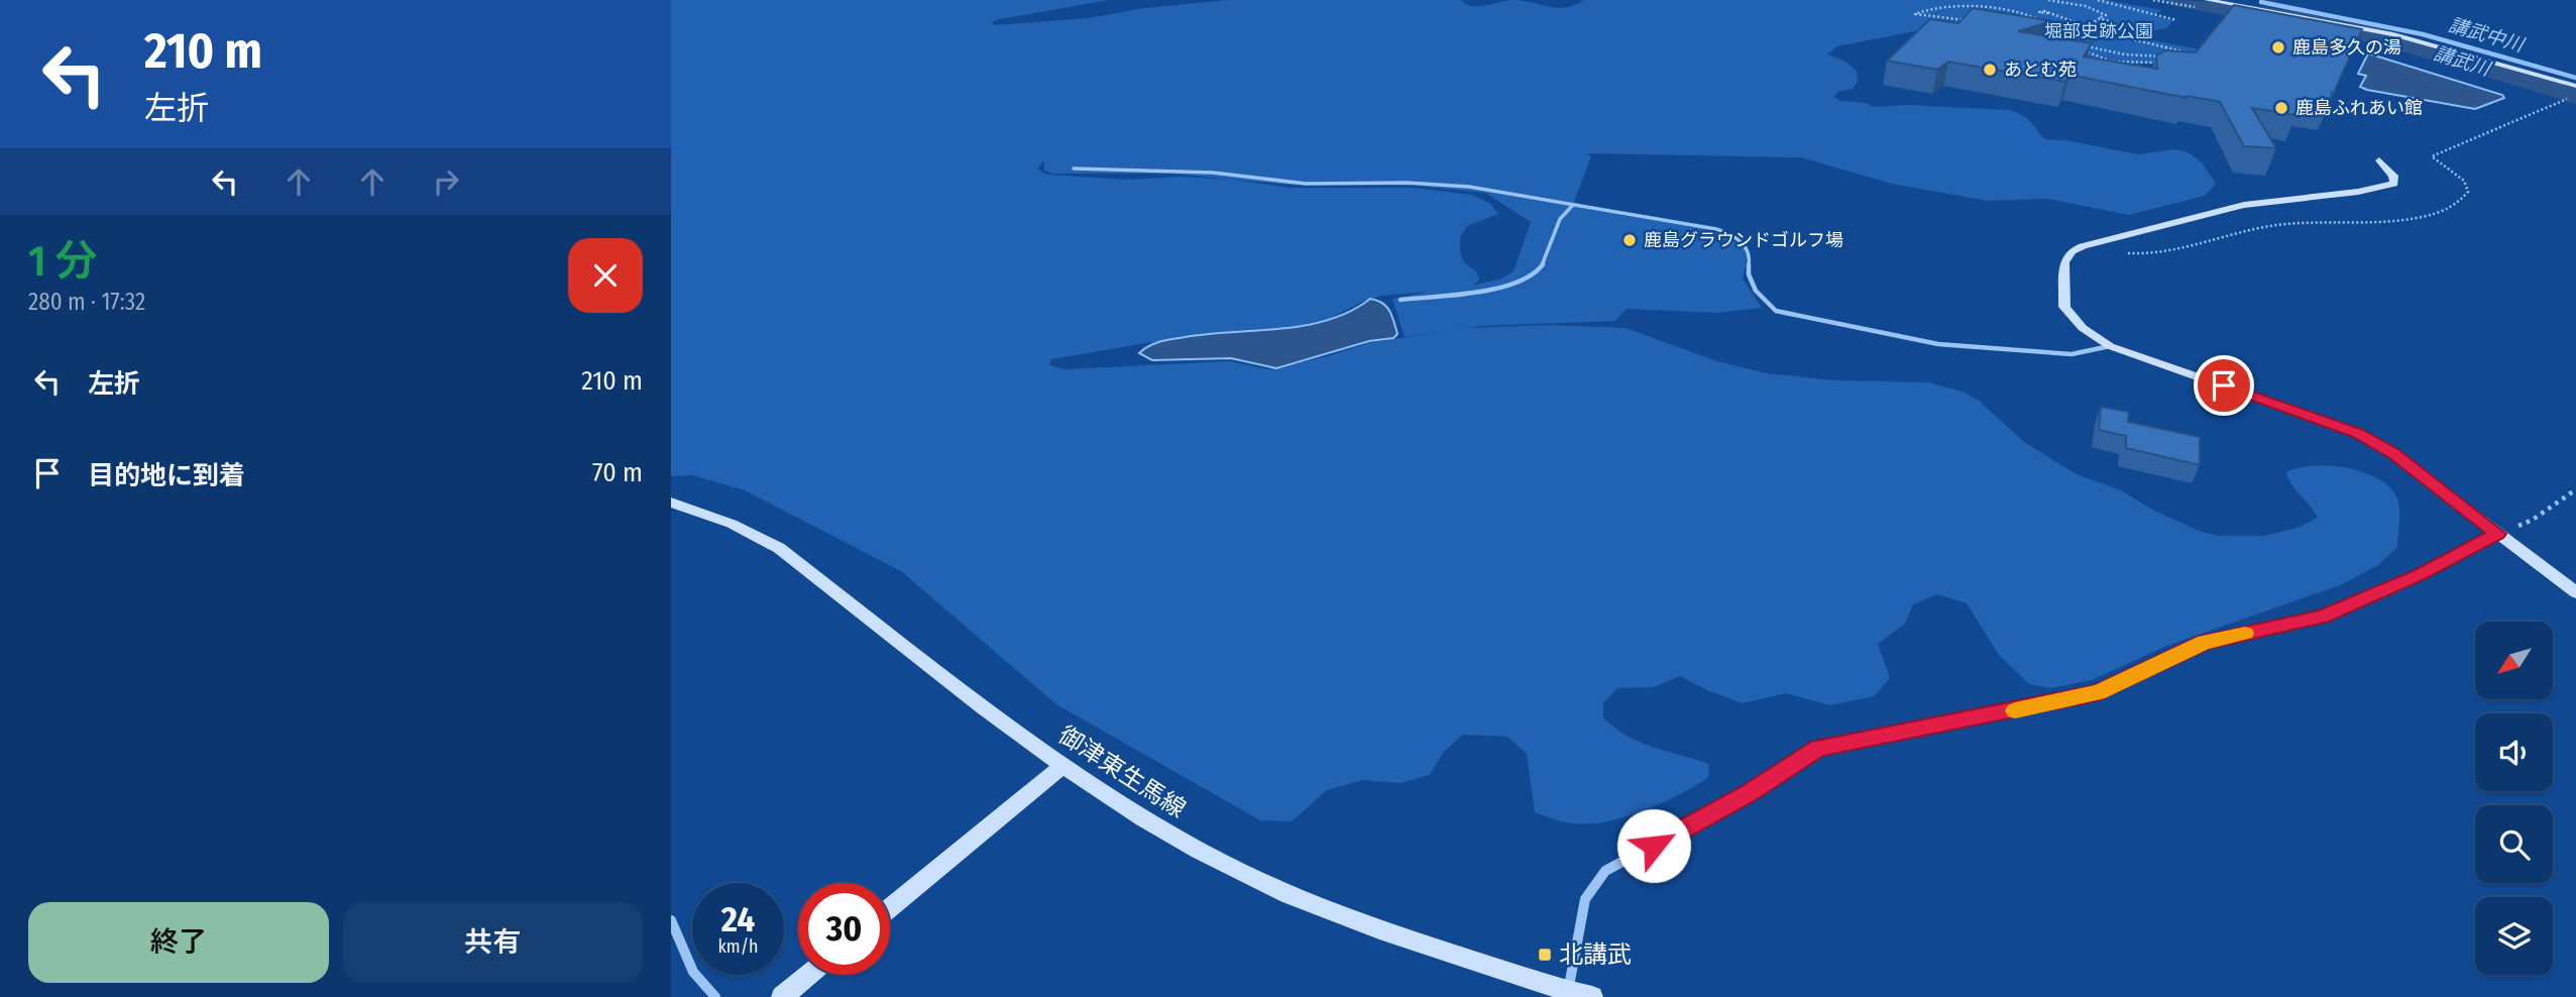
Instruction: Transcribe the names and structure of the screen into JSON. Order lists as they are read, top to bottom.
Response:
{
  "streets": {
    "main road": ["御津東生馬線"]
  },
  "water": ["講武中川", "講武川"],
  "parks": ["堀部史跡公園"],
  "places": {
    "other": [
      "鹿島多久の湯",
      "あとむ苑",
      "鹿島ふれあい館",
      "鹿島グラウンドゴルフ場"
    ],
    "transit": ["北講武"]
  },
  "north": "bottom left",
  "page": {
    "turn": ["210 m", "左折"],
    "heading": ["1 分", "280 m · 17:32"],
    "list": [
      {
        "name": "左折",
        "value": "210 m"
      },
      {
        "name": "目的地に到着",
        "value": "70 m"
      }
    ],
    "speed": "24 km/h",
    "limit": "30",
    "buttons": ["終了", "共有"]
  }
}
